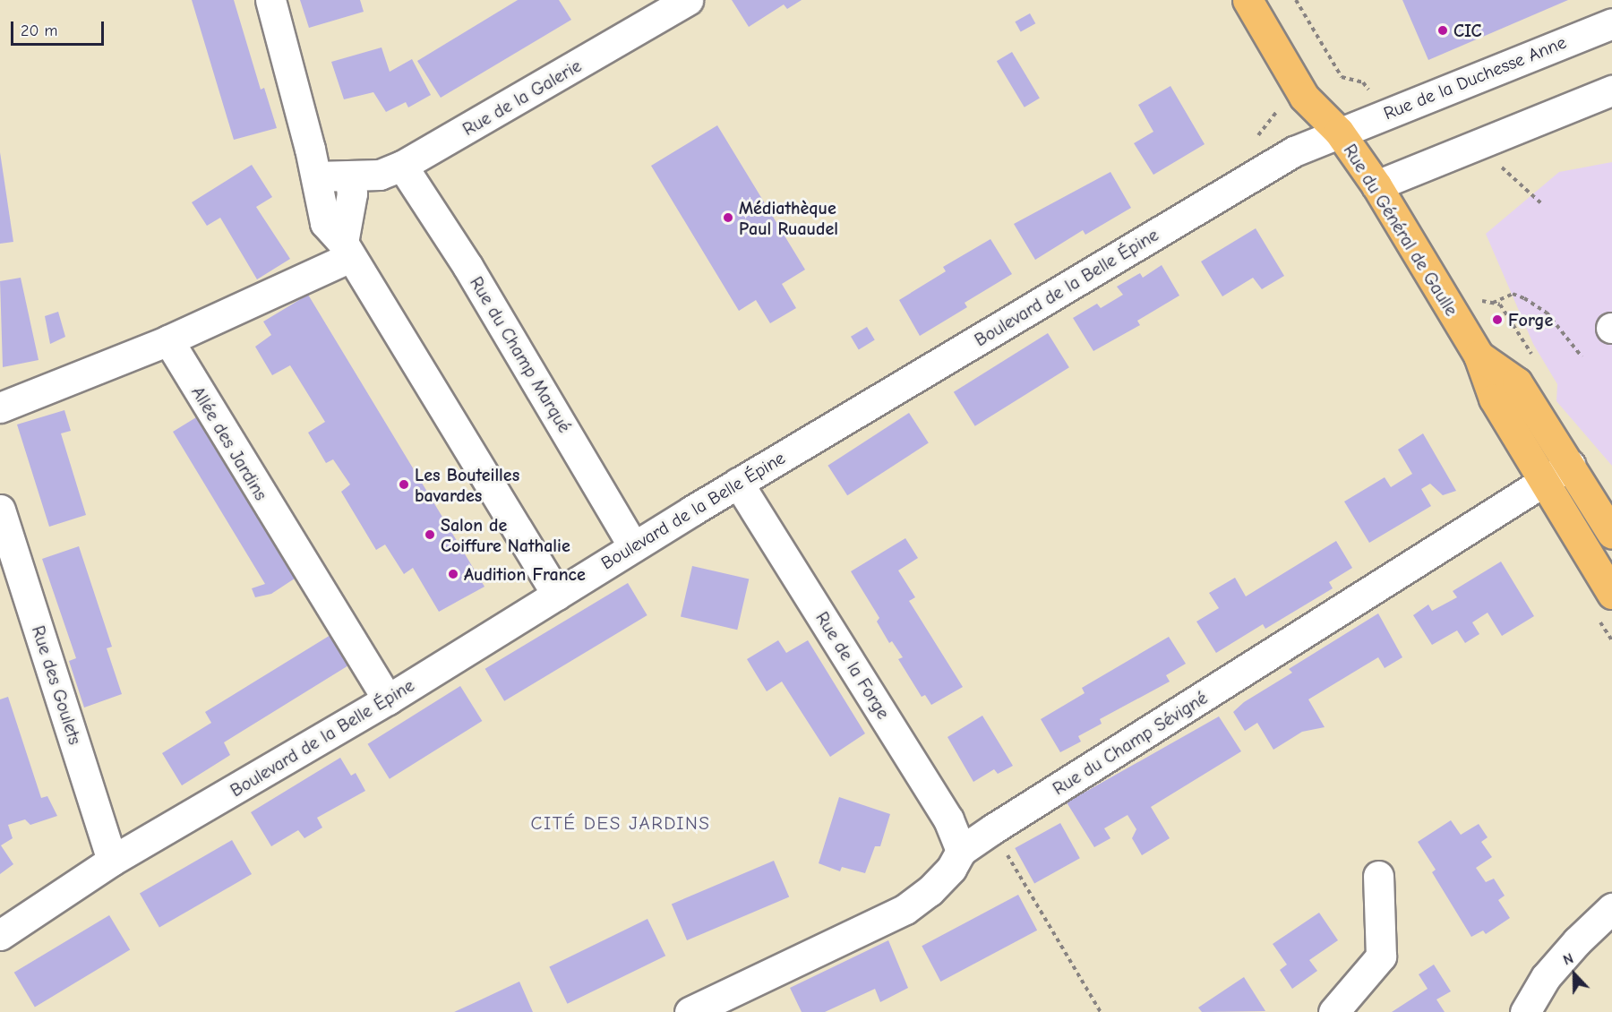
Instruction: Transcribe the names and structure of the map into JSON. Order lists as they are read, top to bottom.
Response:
{
  "streets": {
    "main road": ["Rue du Général de Gaulle"],
    "street": [
      "Rue de la Duchesse Anne",
      "Rue de la Galerie",
      "Boulevard de la Belle Épine",
      "Rue du Champ Marqué",
      "Allée des Jardins",
      "Rue de la Forge",
      "Rue des Goulets",
      "Rue du Champ Sévigné"
    ]
  },
  "crossings": [
    ["Rue de la Duchesse Anne", "Rue du Général de Gaulle"],
    ["Rue de la Duchesse Anne", "Boulevard de la Belle Épine"],
    ["Rue de la Galerie", "Rue du Champ Marqué"],
    ["Rue du Général de Gaulle", "Boulevard de la Belle Épine"],
    ["Rue du Général de Gaulle", "Rue du Champ Sévigné"],
    ["Boulevard de la Belle Épine", "Rue du Champ Marqué"],
    ["Boulevard de la Belle Épine", "Allée des Jardins"],
    ["Boulevard de la Belle Épine", "Rue de la Forge"],
    ["Boulevard de la Belle Épine", "Rue des Goulets"],
    ["Rue de la Forge", "Rue du Champ Sévigné"]
  ],
  "districts": ["CITÉ DES JARDINS"],
  "places": [
    "CIC",
    "Médiathèque Paul Ruaudel",
    "Forge",
    "Les Bouteilles bavardes",
    "Salon de Coiffure Nathalie",
    "Audition France"
  ],
  "scale_bar": "20 m",
  "north": "top"
}
